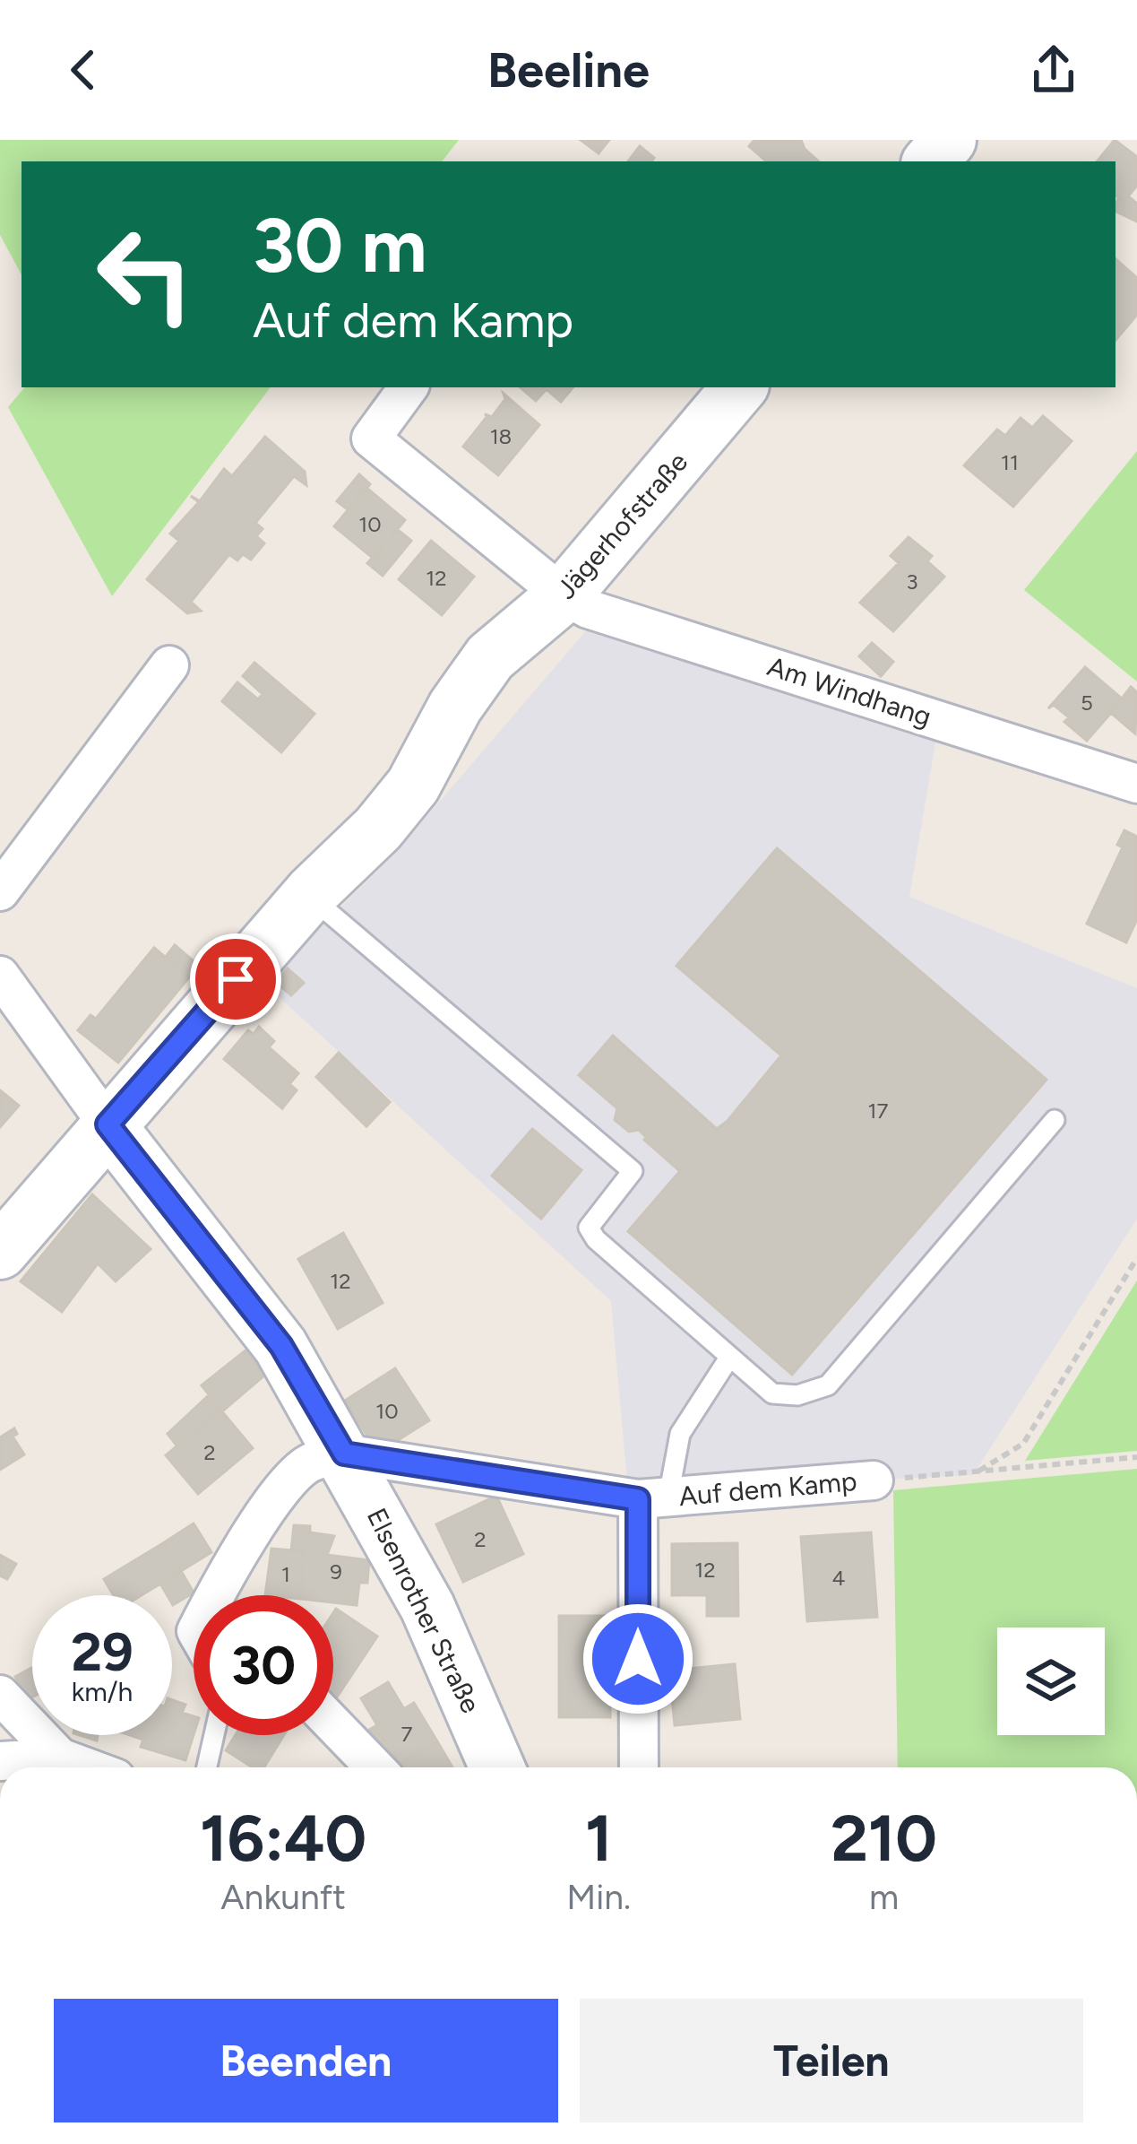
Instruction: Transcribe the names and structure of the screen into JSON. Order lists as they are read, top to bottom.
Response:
{
  "streets": {
    "main road": ["Jägerhofstraße", "Elsenrother Straße"],
    "street": ["Am Windhang", "Auf dem Kamp"]
  },
  "crossings": [
    ["Jägerhofstraße", "Am Windhang"],
    ["Jägerhofstraße", "Elsenrother Straße"],
    ["Auf dem Kamp", "Elsenrother Straße"]
  ],
  "house_numbers": [
    "18",
    "11",
    "10",
    "12",
    "3",
    "5",
    "17",
    "12",
    "10",
    "2",
    "2",
    "12",
    "9",
    "1",
    "4",
    "7"
  ],
  "page": {
    "header": "Beeline",
    "turn": ["30 m", "Auf dem Kamp"],
    "speed": "29 km/h",
    "limit": "30",
    "eta": [
      "16:40",
      "Ankunft",
      "1",
      "Min.",
      "210",
      "m"
    ],
    "buttons": ["Beenden", "Teilen"]
  }
}
